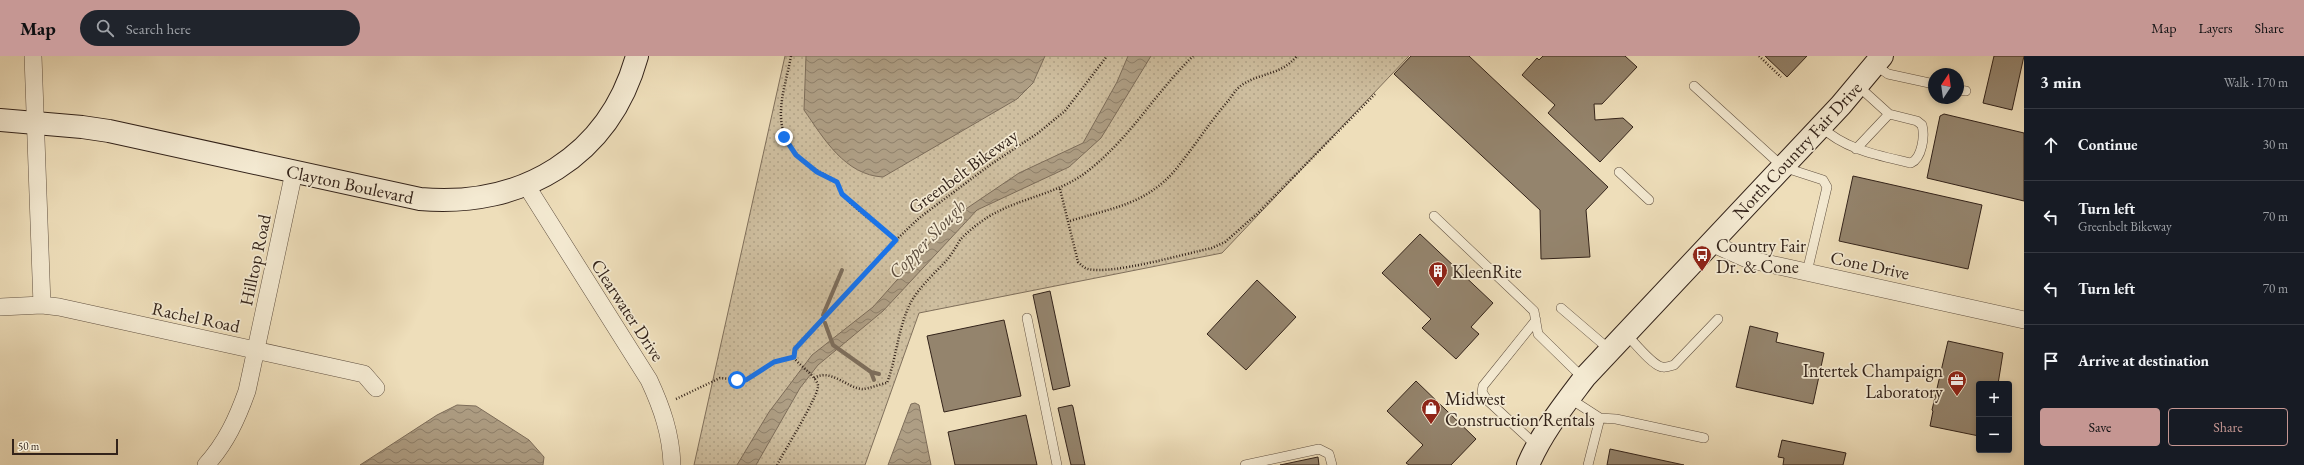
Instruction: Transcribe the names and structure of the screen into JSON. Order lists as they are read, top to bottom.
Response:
{
  "streets": {
    "street": [
      "North Country Fair Drive",
      "Clayton Boulevard",
      "Hilltop Road",
      "Cone Drive",
      "Clearwater Drive",
      "Rachel Road"
    ],
    "path": ["Greenbelt Bikeway"]
  },
  "crossings": [
    ["North Country Fair Drive", "Cone Drive"],
    ["Clayton Boulevard", "Hilltop Road"],
    ["Clayton Boulevard", "Clearwater Drive"],
    ["Hilltop Road", "Rachel Road"]
  ],
  "water": ["Copper Slough"],
  "places": {
    "bus stop": ["Country Fair Dr. & Cone"],
    "building": ["KleenRite"],
    "office": ["Intertek Champaign Laboratory"],
    "shop": ["Midwest Construction Rentals"]
  },
  "scale_bar": "50 m",
  "north": "top",
  "page": {
    "header": "Map",
    "search": "Search here",
    "nav": ["Map", "Layers", "Share"],
    "heading": ["3 min", "Walk · 170 m"],
    "list": [
      ["Continue", "30 m"],
      ["Turn left", "Greenbelt Bikeway", "70 m"],
      ["Turn left", "70 m"],
      "Arrive at destination"
    ],
    "map_buttons": ["+", "−"],
    "buttons": ["Save", "Share"],
    "scale": "50 m"
  }
}
